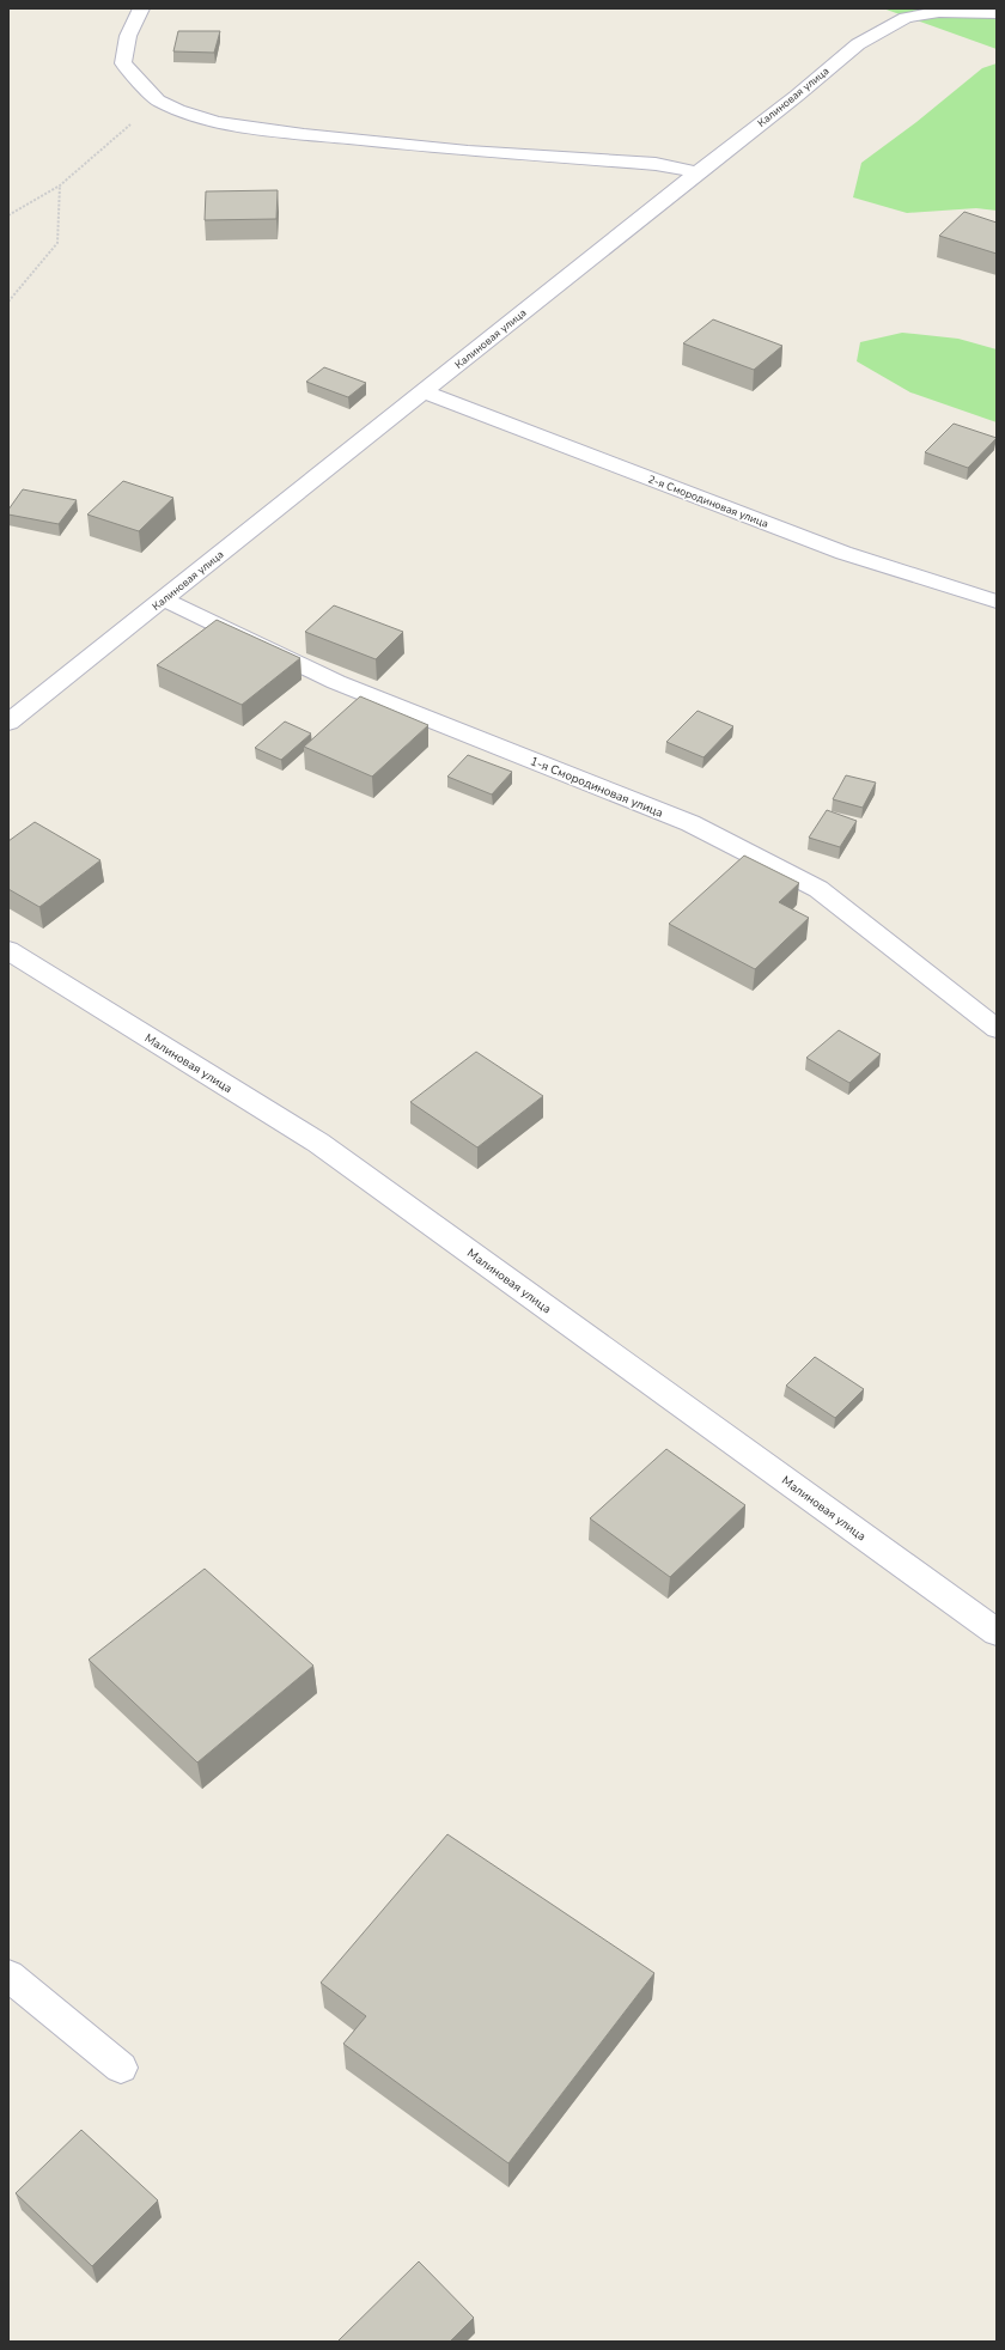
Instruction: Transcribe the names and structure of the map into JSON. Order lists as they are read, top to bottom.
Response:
{
  "streets": {
    "street": [
      "Калиновая улица",
      "2-я Смородиновая улица",
      "1-я Смородиновая улица",
      "Малиновая улица"
    ]
  },
  "crossings": [
    ["Калиновая улица", "2-я Смородиновая улица"],
    ["Калиновая улица", "1-я Смородиновая улица"]
  ]
}
